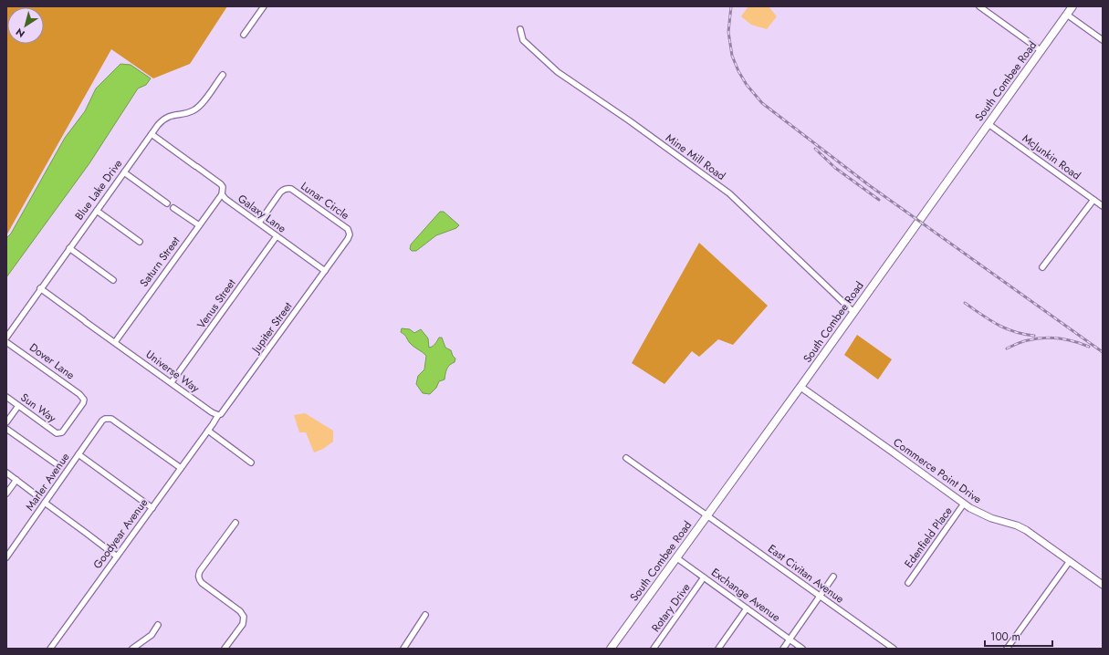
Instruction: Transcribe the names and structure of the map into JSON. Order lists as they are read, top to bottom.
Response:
{
  "streets": {
    "main road": ["South Combee Road"],
    "street": [
      "Mine Mill Road",
      "McJunkin Road",
      "Blue Lake Drive",
      "Lunar Circle",
      "Galaxy Lane",
      "Saturn Street",
      "Venus Street",
      "Jupiter Street",
      "Dover Lane",
      "Universe Way",
      "Sun Way",
      "Commerce Point Drive",
      "Marler Avenue",
      "Goodyear Avenue",
      "Edenfield Place",
      "East Civitan Avenue",
      "Exchange Avenue",
      "Rotary Drive"
    ]
  },
  "crossings": [
    ["South Combee Road", "Mine Mill Road"],
    ["South Combee Road", "McJunkin Road"],
    ["South Combee Road", "Commerce Point Drive"],
    ["South Combee Road", "East Civitan Avenue"],
    ["South Combee Road", "Exchange Avenue"],
    ["Blue Lake Drive", "Galaxy Lane"],
    ["Blue Lake Drive", "Universe Way"],
    ["Lunar Circle", "Galaxy Lane"],
    ["Lunar Circle", "Jupiter Street"],
    ["Galaxy Lane", "Saturn Street"],
    ["Galaxy Lane", "Venus Street"],
    ["Galaxy Lane", "Jupiter Street"],
    ["Saturn Street", "Universe Way"],
    ["Venus Street", "Universe Way"],
    ["Jupiter Street", "Universe Way"],
    ["Jupiter Street", "Goodyear Avenue"],
    ["Dover Lane", "Sun Way"],
    ["Commerce Point Drive", "Edenfield Place"],
    ["Marler Avenue", "Goodyear Avenue"],
    ["Exchange Avenue", "Rotary Drive"]
  ],
  "scale_bar": "100 m",
  "north": "bottom left"
}
